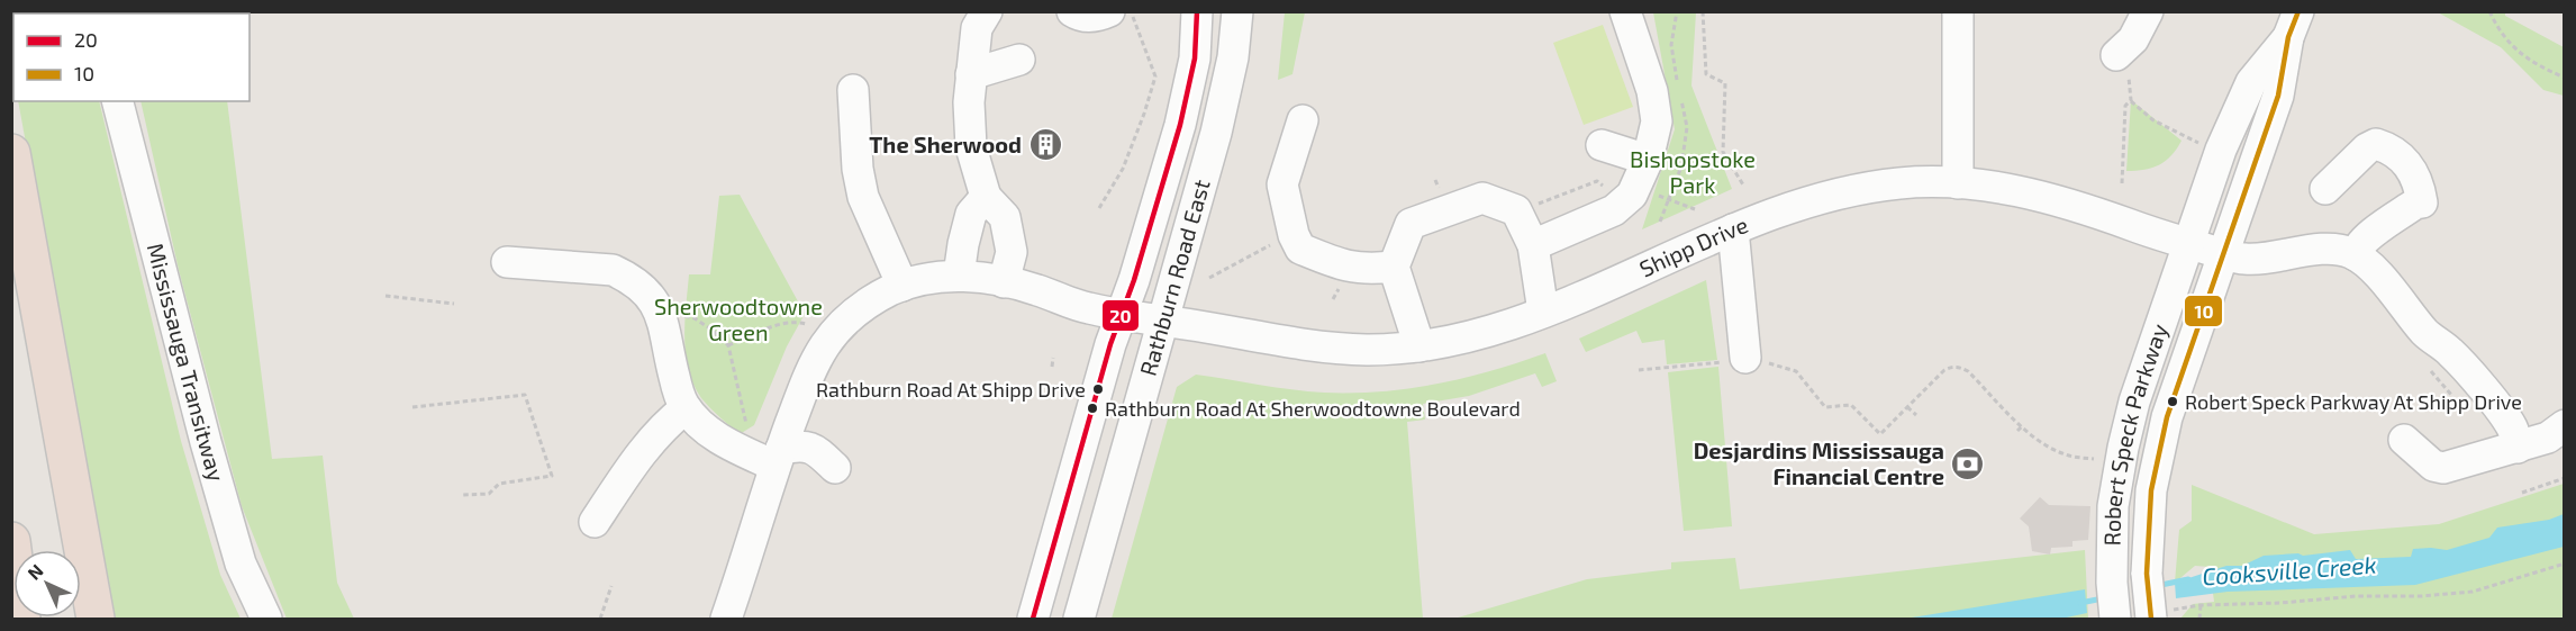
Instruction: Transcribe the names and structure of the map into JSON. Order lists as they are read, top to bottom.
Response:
{
  "streets": {
    "street": [
      "Shipp Drive",
      "Rathburn Road East",
      "Mississauga Transitway",
      "Robert Speck Parkway"
    ]
  },
  "crossings": [
    ["Shipp Drive", "Rathburn Road East"],
    ["Shipp Drive", "Robert Speck Parkway"]
  ],
  "water": ["Cooksville Creek"],
  "parks": ["Bishopstoke Park", "Sherwoodtowne Green"],
  "places": {
    "building": ["The Sherwood"],
    "other": ["Rathburn Road At Shipp Drive", "Robert Speck Parkway At Shipp Drive", "Rathburn Road At Sherwoodtowne Boulevard"],
    "bank": ["Desjardins Mississauga Financial Centre"]
  },
  "lines": ["transit line 20", "transit line 10"],
  "legend": ["20", "10"],
  "north": "top left"
}
